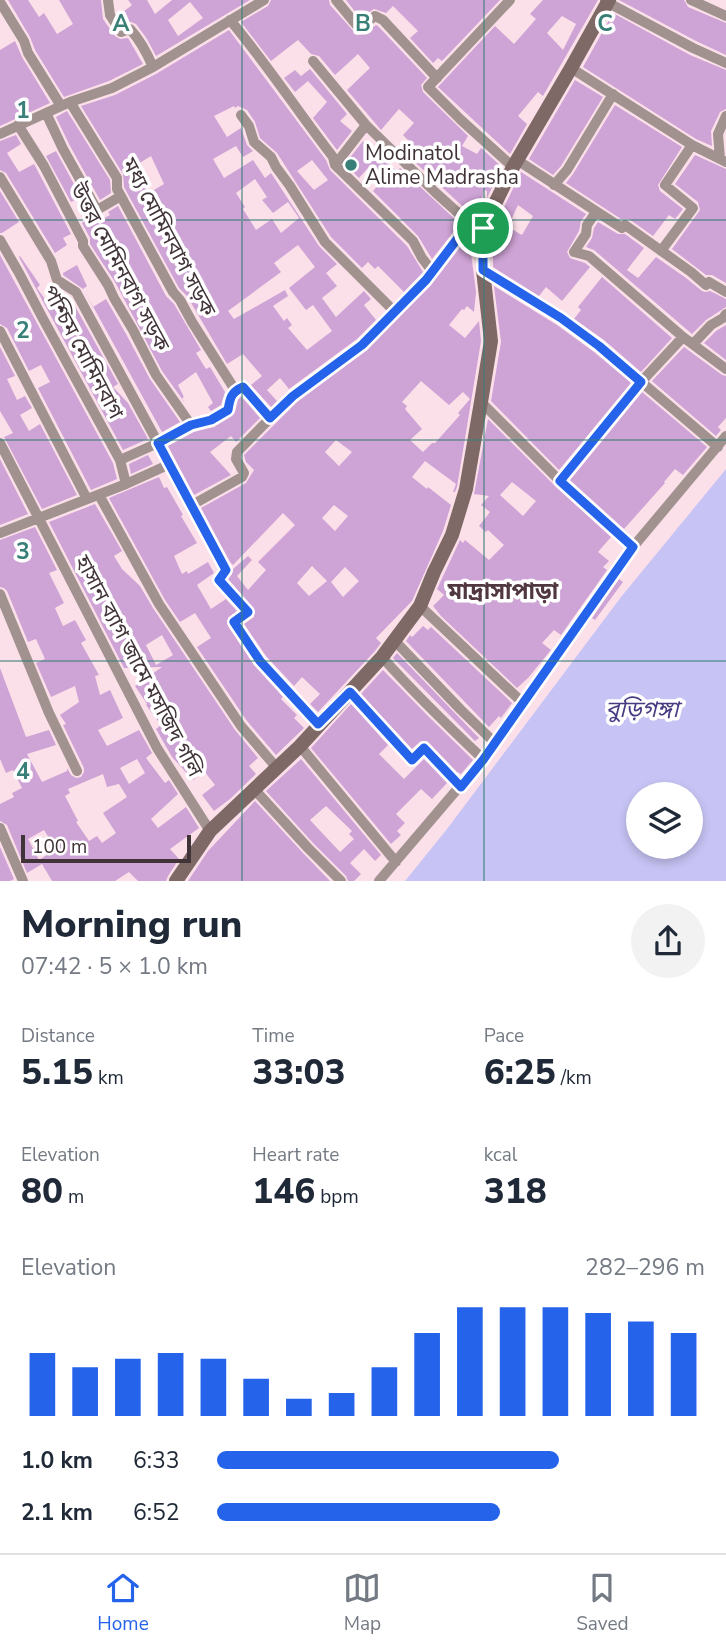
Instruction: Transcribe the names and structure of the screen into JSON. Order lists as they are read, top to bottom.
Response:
{
  "streets": {
    "street": [
      "মধ্য মোমিনবাগ সড়ক",
      "উত্তর মোমিনবাগ সড়ক",
      "পশ্চিম মোমিনবাগ",
      "হাসান ব্যাগ জামে মসজিদ গলি"
    ]
  },
  "districts": ["মাদ্রাসাপাড়া"],
  "water": ["বুড়িগঙ্গা"],
  "places": ["Modinatol Alime Madrasha"],
  "scale_bar": "100 m",
  "page": {
    "scale": "100 m",
    "heading": ["Morning run", "07:42 · 5 × 1.0 km"],
    "stats": [
      ["Distance", "5.15 km"],
      ["Time", "33:03"],
      ["Pace", "6:25 /km"],
      ["Elevation", "80 m"],
      ["Heart rate", "146 bpm"],
      ["kcal", "318"]
    ],
    "chart": ["Elevation", "282–296 m"],
    "list": [
      {
        "name": "1.0 km",
        "note": "6:33"
      },
      {
        "name": "2.1 km",
        "note": "6:52"
      }
    ],
    "tabs": ["Home", "Map", "Saved"]
  },
  "grid": {
    "columns": ["A", "B", "C"],
    "rows": [
      "1",
      "2",
      "3",
      "4"
    ]
  }
}
